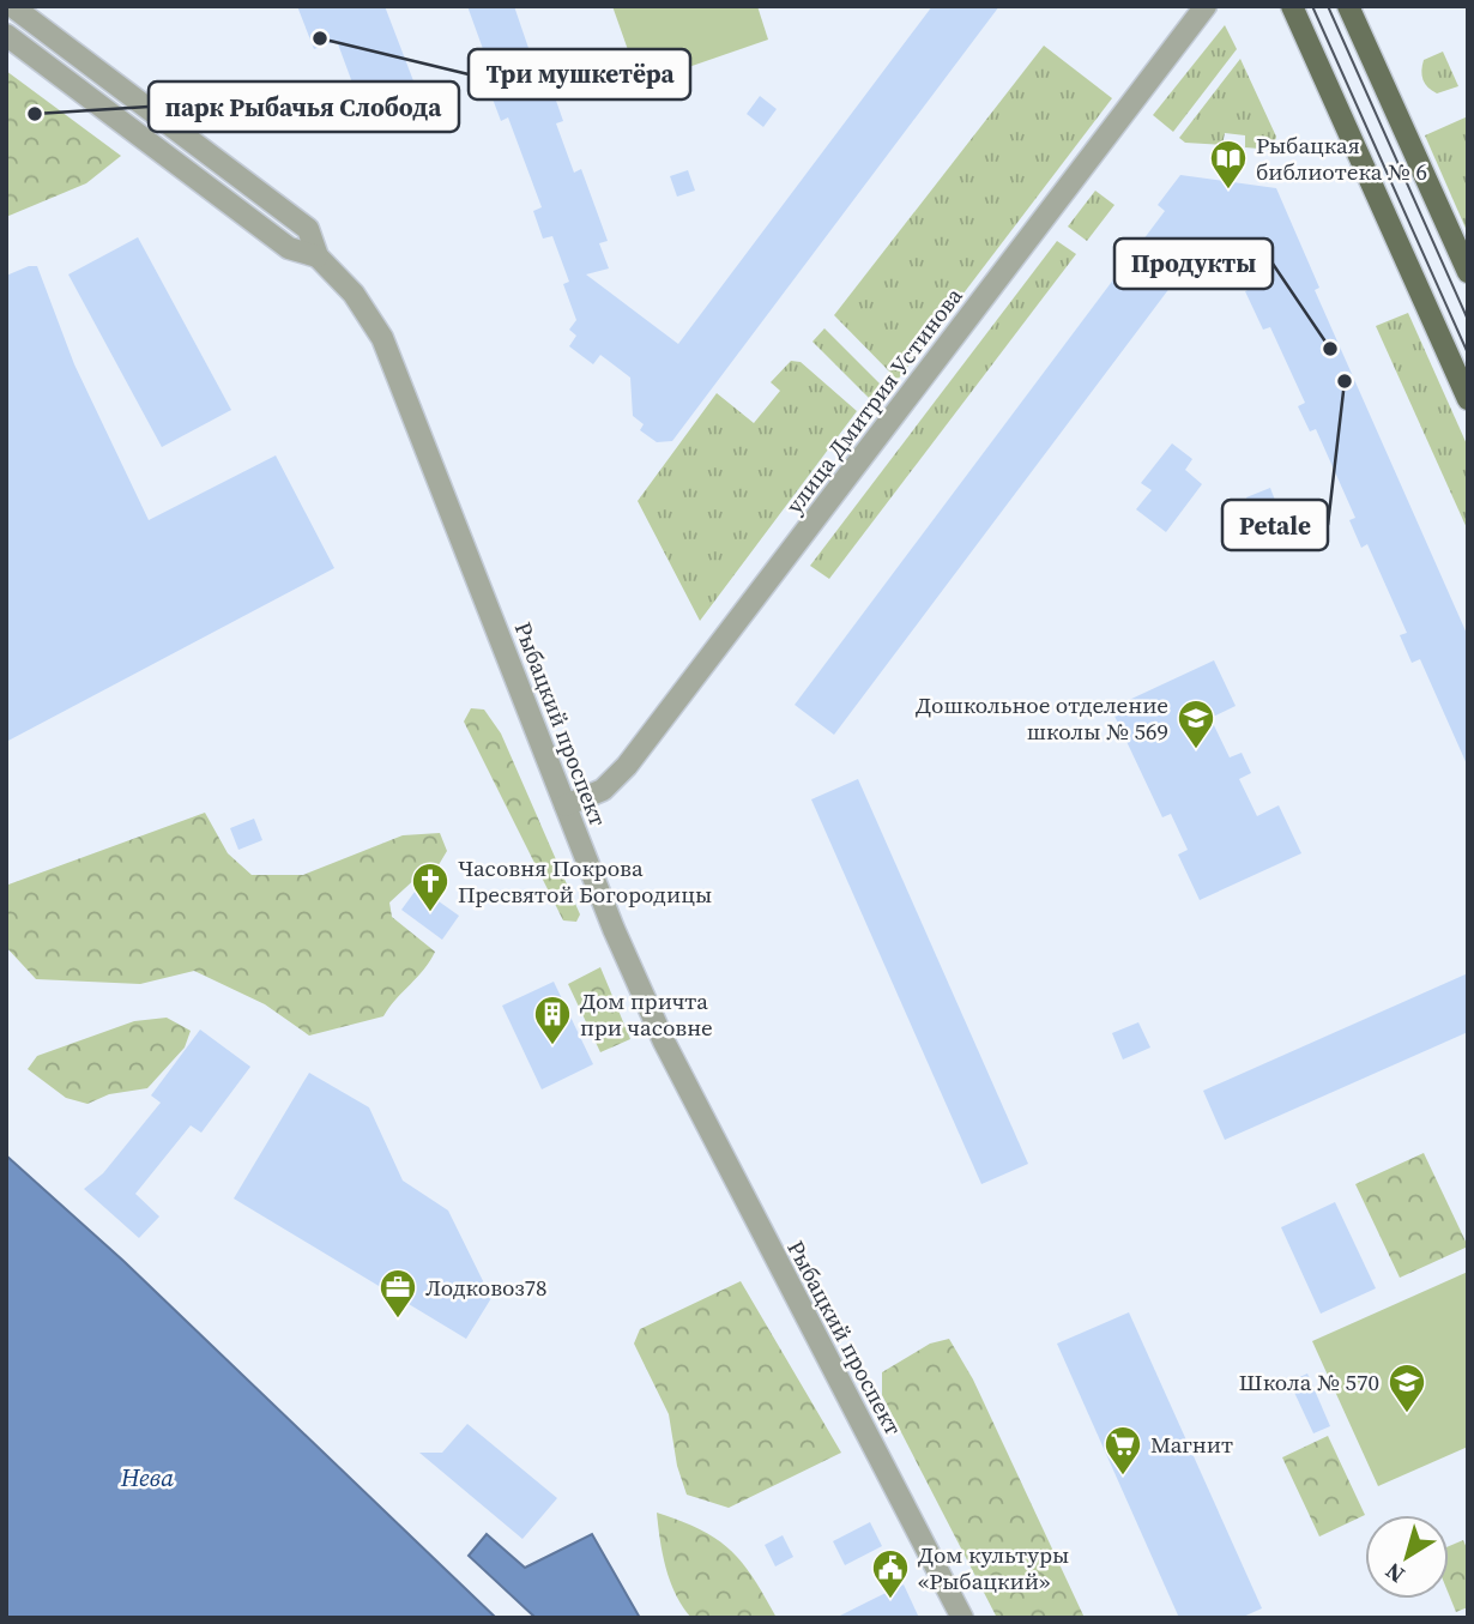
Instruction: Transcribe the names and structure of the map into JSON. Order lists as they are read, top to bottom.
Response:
{
  "streets": {
    "street": ["улица Дмитрия Устинова", "Рыбацкий проспект"]
  },
  "crossings": [
    ["улица Дмитрия Устинова", "Рыбацкий проспект"]
  ],
  "water": ["Нева"],
  "places": {
    "other": [
      "Три мушкетёра",
      "парк Рыбачья Слобода",
      "Продукты",
      "Petale"
    ],
    "library": ["Рыбацкая библиотека № 6"],
    "school or university": ["Дошкольное отделение школы № 569", "Школа № 570"],
    "church": ["Часовня Покрова Пресвятой Богородицы"],
    "building": ["Дом причта при часовне"],
    "office": ["Лодковоз78"],
    "supermarket": ["Магнит"],
    "public building": ["Дом культуры «Рыбацкий»"]
  },
  "north": "bottom left"
}
